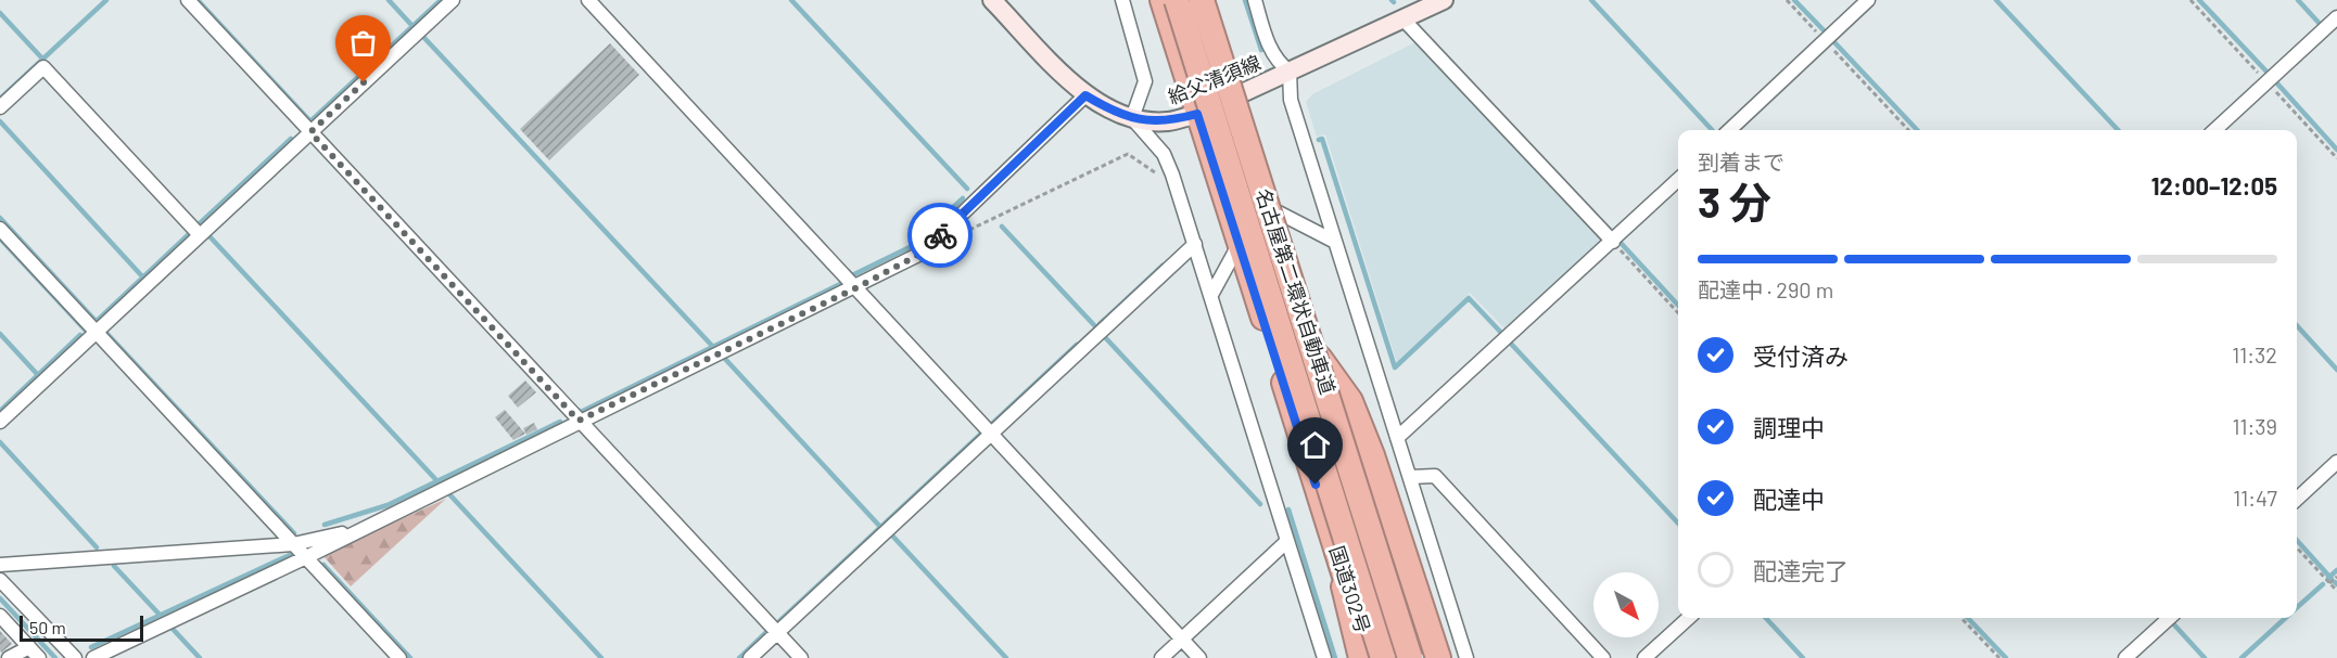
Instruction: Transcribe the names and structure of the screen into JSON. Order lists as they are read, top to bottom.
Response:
{
  "streets": {
    "highway": ["名古屋第二環状自動車道", "国道302号"],
    "main road": ["給父清須線"]
  },
  "crossings": [
    ["給父清須線", "国道302号"],
    ["名古屋第二環状自動車道", "国道302号"]
  ],
  "scale_bar": "50 m",
  "north": "bottom right",
  "page": {
    "heading": ["3 分", "到着まで", "12:00–12:05"],
    "bar": "配達中 · 290 m",
    "list": [
      ["受付済み", "11:32"],
      ["調理中", "11:39"],
      ["配達中", "11:47"],
      "配達完了"
    ],
    "scale": "50 m"
  }
}
